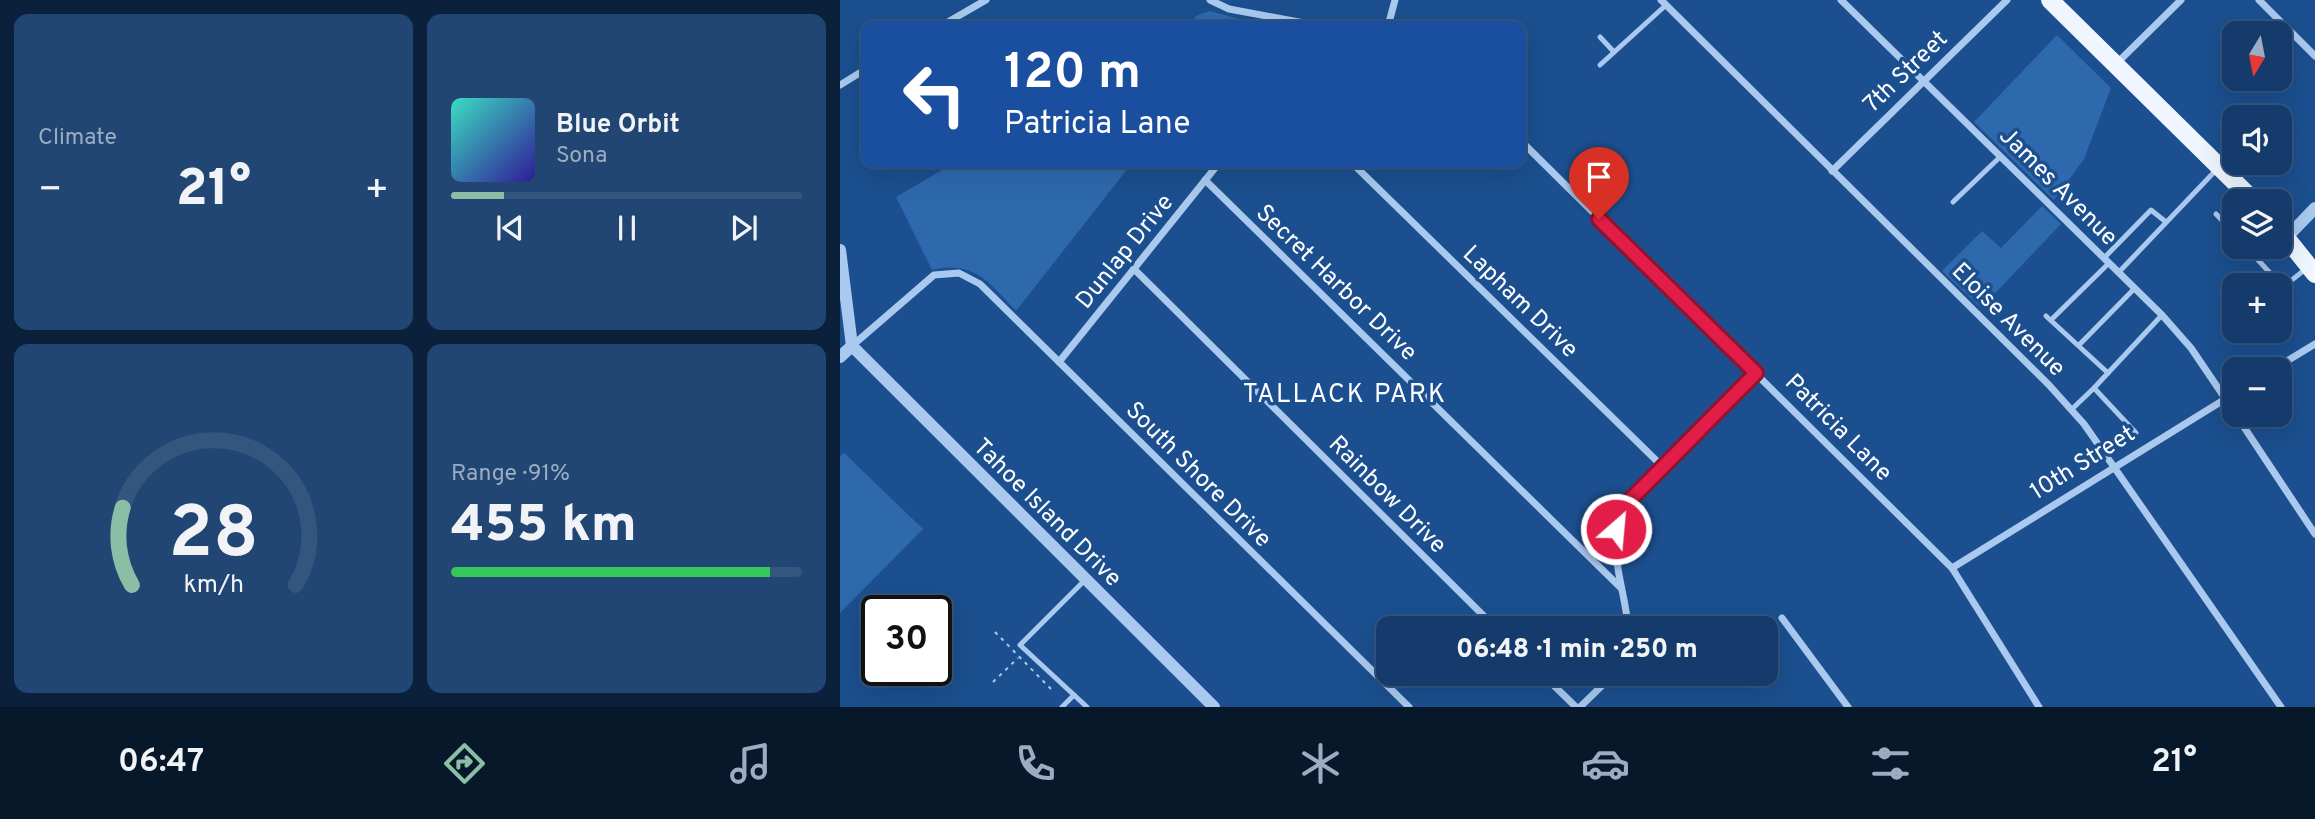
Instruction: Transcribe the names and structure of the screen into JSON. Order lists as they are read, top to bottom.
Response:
{
  "streets": {
    "street": [
      "7th Street",
      "James Avenue",
      "Dunlap Drive",
      "Secret Harbor Drive",
      "Lapham Drive",
      "Eloise Avenue",
      "Patricia Lane",
      "10th Street",
      "South Shore Drive",
      "Rainbow Drive",
      "Tahoe Island Drive"
    ]
  },
  "crossings": [
    ["7th Street", "James Avenue"],
    ["7th Street", "Eloise Avenue"],
    ["Dunlap Drive", "Secret Harbor Drive"],
    ["Dunlap Drive", "South Shore Drive"],
    ["Dunlap Drive", "Rainbow Drive"],
    ["Eloise Avenue", "10th Street"],
    ["Patricia Lane", "10th Street"],
    ["South Shore Drive", "Tahoe Island Drive"]
  ],
  "districts": ["TALLACK PARK"],
  "north": "bottom",
  "page": {
    "tile": [
      "Climate",
      ["Range · 91%", "455 km"]
    ],
    "map_buttons": ["+", "−"],
    "turn": ["120 m", "Patricia Lane"],
    "song": ["Blue Orbit", "Sona"],
    "heat": ["−", "21°", "+"],
    "limit": "30",
    "trip": "06:48 · 1 min · 250 m",
    "tabs": ["06:47", "21°"],
    "gauge": ["28", "km/h"]
  }
}
